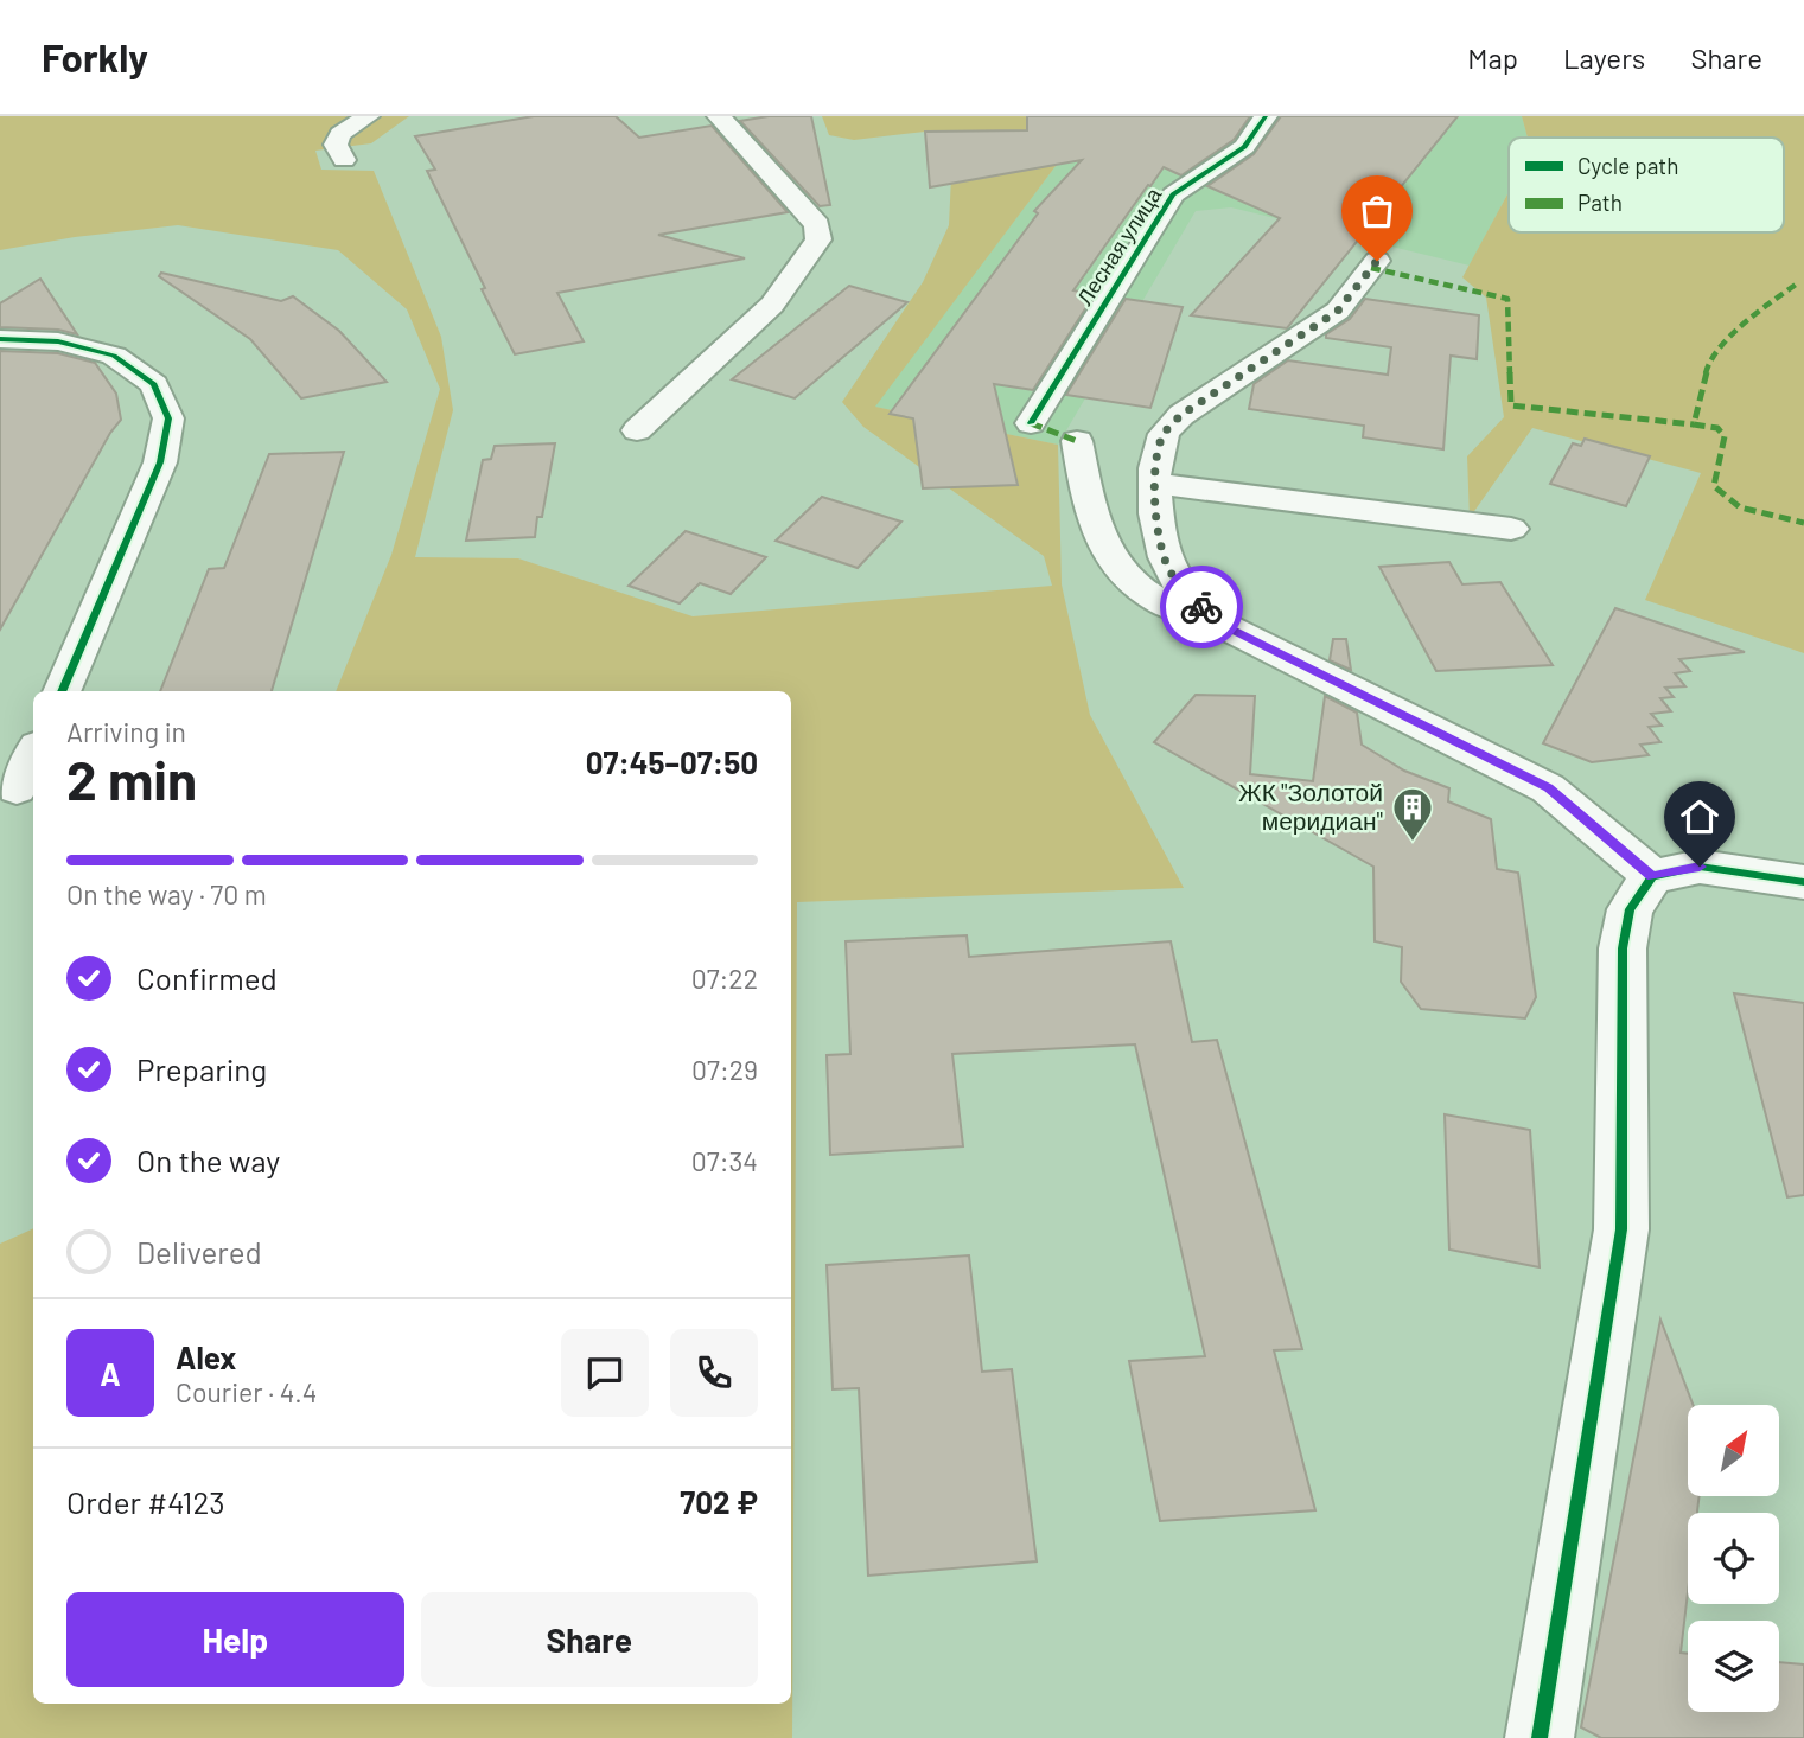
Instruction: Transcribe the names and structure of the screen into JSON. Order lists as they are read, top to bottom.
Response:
{
  "streets": {
    "street": ["Лесная улица"]
  },
  "places": {
    "building": ["ЖК \"Золотой меридиан\""]
  },
  "legend": ["Cycle path", "Path"],
  "north": "top right",
  "page": {
    "header": "Forkly",
    "nav": ["Map", "Layers", "Share"],
    "heading": ["2 min", "Arriving in", "07:45–07:50"],
    "panel": [
      "Alex",
      "Courier · 4.4",
      "Order #4123",
      "702 ₽"
    ],
    "bar": "On the way · 70 m",
    "list": [
      ["Confirmed", "07:22"],
      ["Preparing", "07:29"],
      ["On the way", "07:34"],
      "Delivered"
    ],
    "round": "A",
    "buttons": ["Help", "Share"]
  }
}
